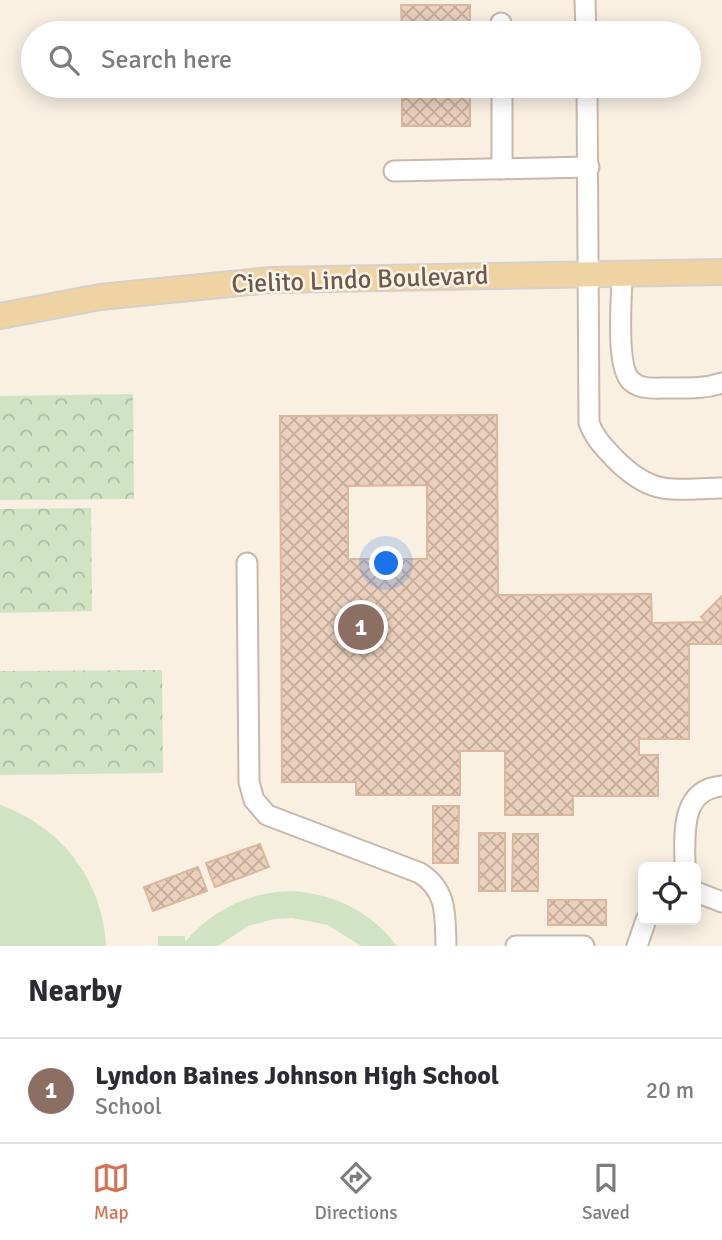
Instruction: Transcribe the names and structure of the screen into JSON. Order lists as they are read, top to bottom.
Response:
{
  "streets": {
    "main road": ["Cielito Lindo Boulevard"]
  },
  "page": {
    "search": "Search here",
    "pins": "1",
    "heading": "Nearby",
    "list": [
      {
        "mark": "1",
        "name": "Lyndon Baines Johnson High School",
        "note": "School",
        "value": "20 m"
      }
    ],
    "nav": ["Map", "Directions", "Saved"]
  }
}
